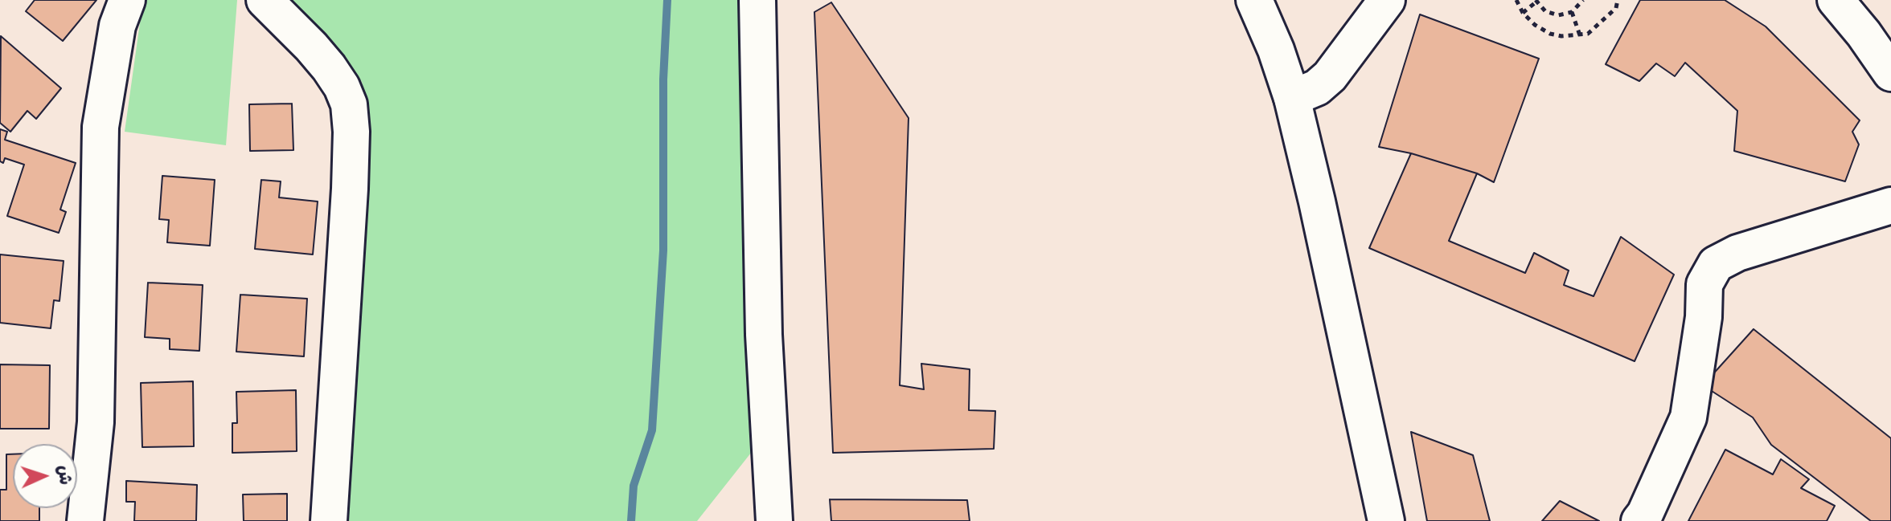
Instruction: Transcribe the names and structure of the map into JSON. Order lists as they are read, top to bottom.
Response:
{
  "north": "right"
}
